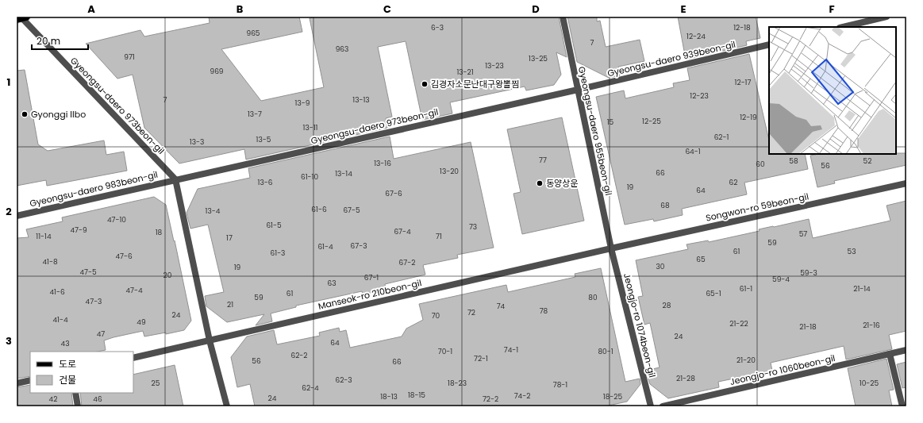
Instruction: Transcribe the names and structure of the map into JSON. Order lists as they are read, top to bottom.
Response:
{
  "streets": {
    "street": [
      "Gyeongsu-daero 939beon-gil",
      "Gyeongsu-daero 973beon-gil",
      "Gyeongsu-daero 955beon-gil",
      "Gyeongsu-daero 983beon-gil",
      "Songwon-ro 59beon-gil",
      "Manseok-ro 210beon-gil",
      "Jeongjo-ro 1074beon-gil",
      "Jeongjo-ro 1060beon-gil"
    ]
  },
  "crossings": [
    ["Gyeongsu-daero 939beon-gil", "Gyeongsu-daero 973beon-gil"],
    ["Gyeongsu-daero 939beon-gil", "Gyeongsu-daero 955beon-gil"],
    ["Gyeongsu-daero 973beon-gil", "Gyeongsu-daero 955beon-gil"],
    ["Gyeongsu-daero 973beon-gil", "Gyeongsu-daero 983beon-gil"],
    ["Gyeongsu-daero 955beon-gil", "Songwon-ro 59beon-gil"],
    ["Gyeongsu-daero 955beon-gil", "Manseok-ro 210beon-gil"],
    ["Gyeongsu-daero 955beon-gil", "Jeongjo-ro 1074beon-gil"],
    ["Songwon-ro 59beon-gil", "Manseok-ro 210beon-gil"],
    ["Songwon-ro 59beon-gil", "Jeongjo-ro 1074beon-gil"],
    ["Manseok-ro 210beon-gil", "Jeongjo-ro 1074beon-gil"]
  ],
  "places": ["김경자소문난대구왕뽈찜", "Gyonggi Ilbo", "동양상운"],
  "house_numbers": [
    "6-3",
    "12-18",
    "965",
    "12-24",
    "7",
    "963",
    "971",
    "13-25",
    "13-23",
    "969",
    "13-21",
    "12-17",
    "12-23",
    "7",
    "13-13",
    "13-9",
    "13-7",
    "12-19",
    "12-25",
    "15",
    "13-11",
    "62-1",
    "13-5",
    "13-3",
    "64-1",
    "77",
    "58",
    "52",
    "13-16",
    "60",
    "56",
    "13-20",
    "66",
    "13-14",
    "61-10",
    "13-6",
    "62",
    "19",
    "64",
    "67-6",
    "68",
    "61-6",
    "67-5",
    "13-4",
    "47-10",
    "61-5",
    "73",
    "47-9",
    "67-4",
    "18",
    "57",
    "11-14",
    "71",
    "17",
    "59",
    "67-3",
    "61-4",
    "61",
    "53",
    "61-3",
    "47-6",
    "65",
    "41-8",
    "67-2",
    "30",
    "19",
    "47-5",
    "59-3",
    "20",
    "67-1",
    "59-4",
    "63",
    "61-1",
    "21-14",
    "47-4",
    "41-6",
    "61",
    "65-1",
    "59",
    "80",
    "47-3",
    "21",
    "28",
    "74",
    "78",
    "72",
    "24",
    "70",
    "41-4",
    "49",
    "21-22",
    "21-16",
    "21-18",
    "47",
    "24",
    "64",
    "43",
    "74-1",
    "70-1",
    "80-1",
    "62-2",
    "72-1",
    "21-20",
    "56",
    "66",
    "21-28",
    "62-3",
    "25",
    "18-23",
    "10-25",
    "78-1",
    "62-4",
    "18-15",
    "74-2",
    "18-13",
    "18-25",
    "24",
    "42",
    "46",
    "72-2"
  ],
  "legend": ["도로", "건물"],
  "scale_bar": "20 m",
  "grid": {
    "columns": [
      "A",
      "B",
      "C",
      "D",
      "E",
      "F"
    ],
    "rows": ["1", "2", "3"]
  }
}
